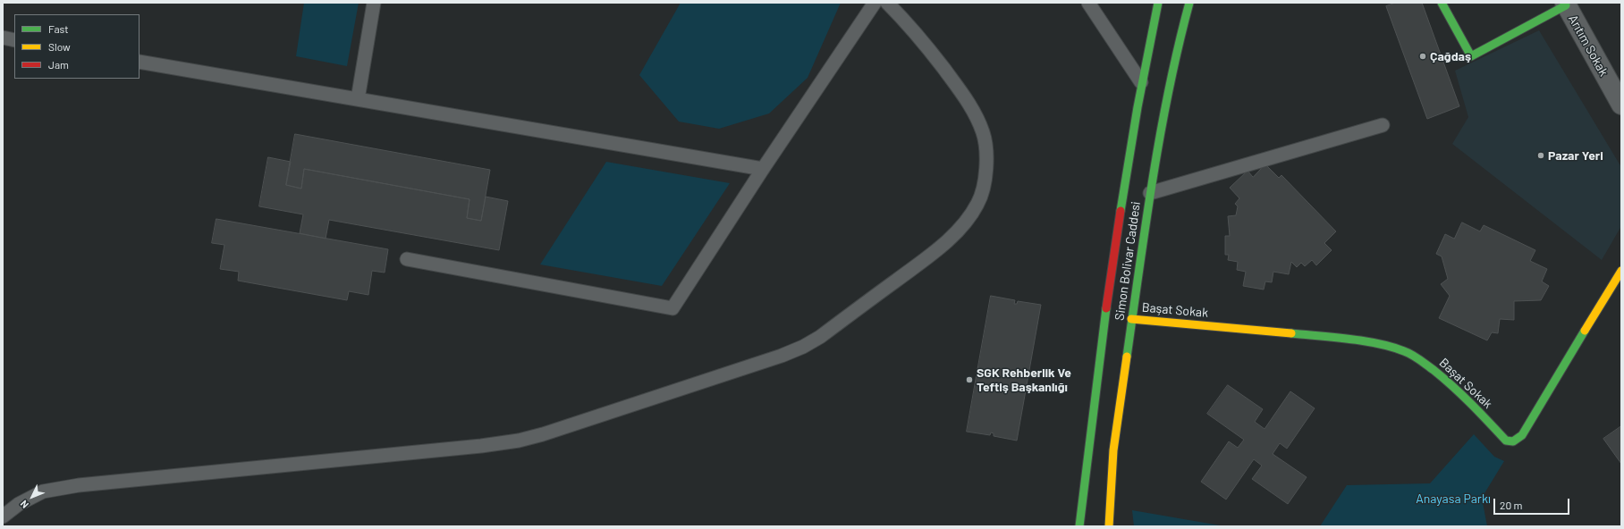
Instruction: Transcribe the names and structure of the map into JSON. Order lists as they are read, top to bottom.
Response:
{
  "streets": {
    "main road": ["Arıtım Sokak", "Simon Bolivar Caddesi", "Başat Sokak"]
  },
  "crossings": [
    ["Simon Bolivar Caddesi", "Başat Sokak"]
  ],
  "parks": ["Anayasa Parkı"],
  "places": ["Çağdaş", "Pazar Yeri", "SGK Rehberlik Ve Teftiş Başkanlığı"],
  "legend": ["Fast", "Slow", "Jam"],
  "scale_bar": "20 m",
  "north": "bottom left"
}
